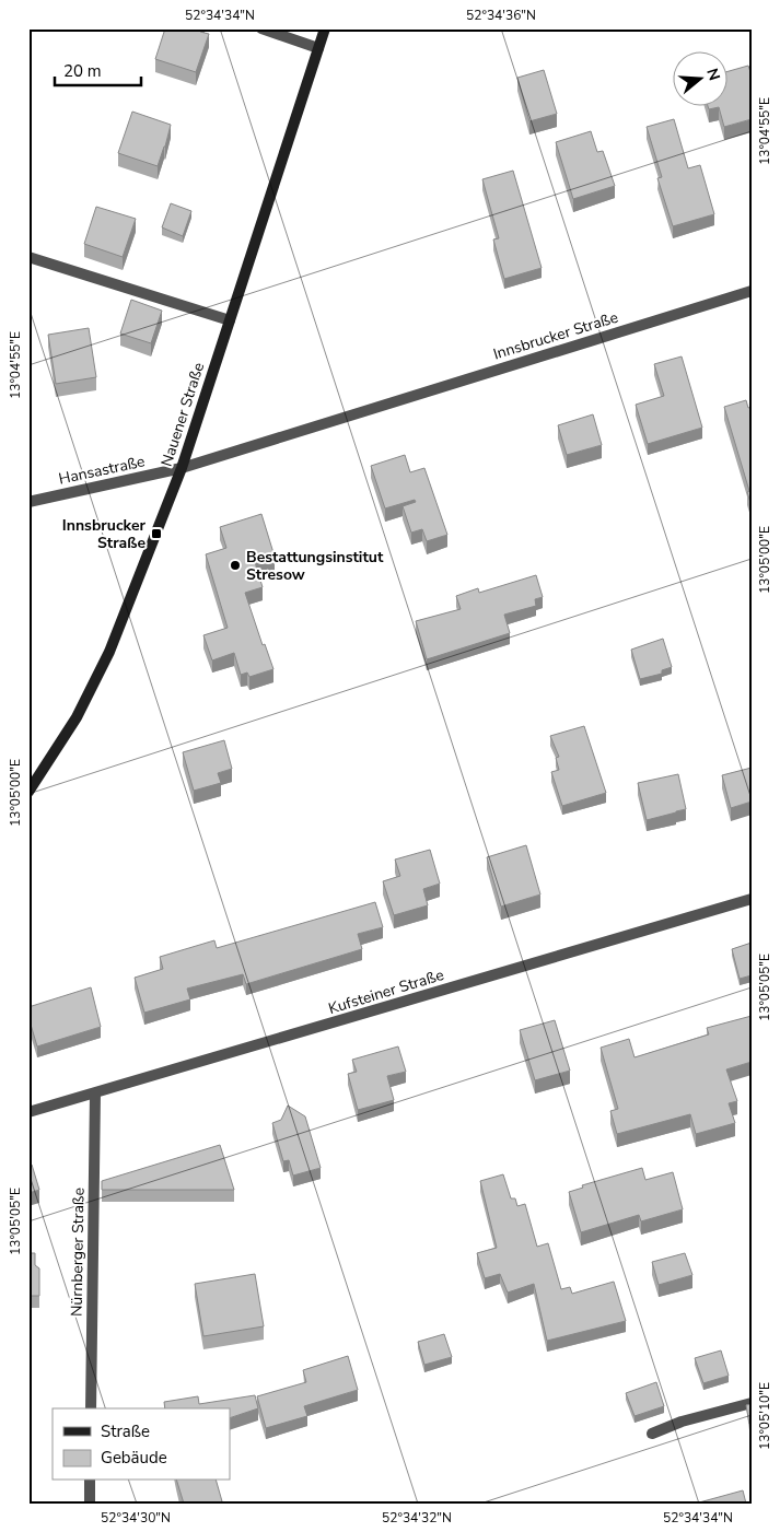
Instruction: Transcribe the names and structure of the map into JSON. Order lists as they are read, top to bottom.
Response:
{
  "streets": {
    "main road": ["Nauener Straße"],
    "street": [
      "Innsbrucker Straße",
      "Hansastraße",
      "Kufsteiner Straße",
      "Nürnberger Straße"
    ]
  },
  "crossings": [
    ["Innsbrucker Straße", "Nauener Straße"],
    ["Innsbrucker Straße", "Hansastraße"],
    ["Nauener Straße", "Hansastraße"],
    ["Kufsteiner Straße", "Nürnberger Straße"]
  ],
  "places": {
    "transit": ["Innsbrucker Straße"],
    "other": ["Bestattungsinstitut Stresow"]
  },
  "legend": ["Straße", "Gebäude"],
  "scale_bar": "20 m",
  "north": "right",
  "coordinates": [
    "52°34'34\"N",
    "52°34'36\"N",
    "13°04'55\"E",
    "13°05'00\"E",
    "13°05'05\"E",
    "13°05'10\"E",
    "52°34'30\"N",
    "52°34'32\"N"
  ]
}
